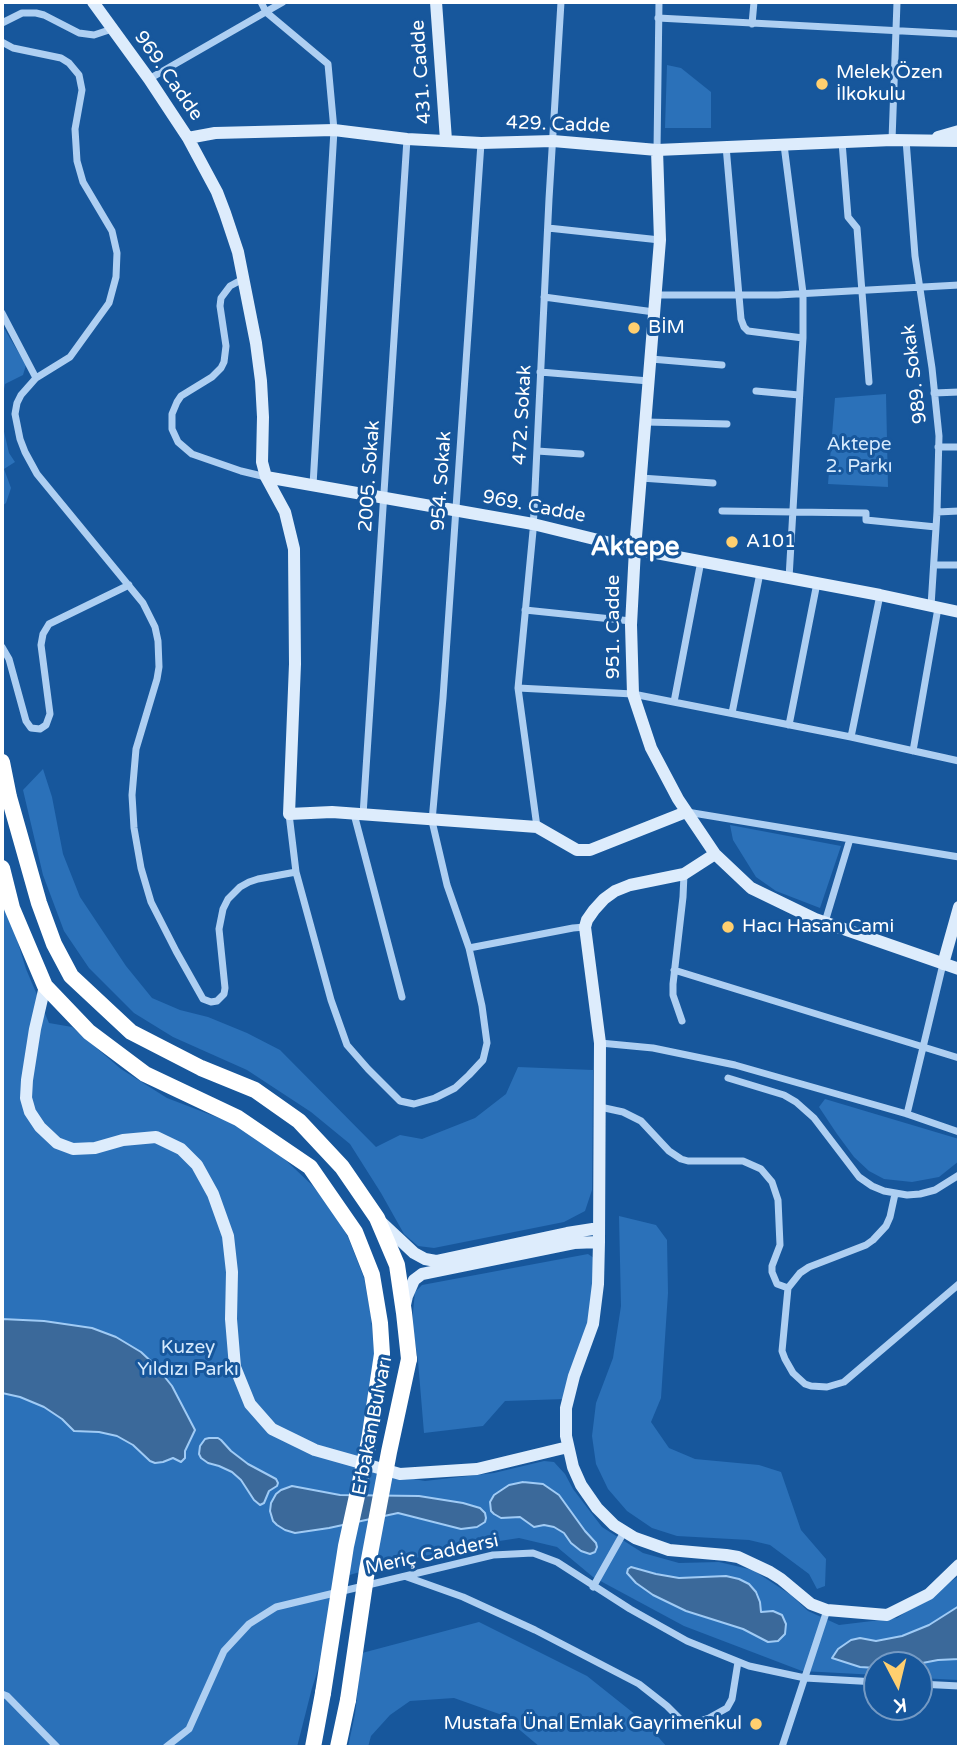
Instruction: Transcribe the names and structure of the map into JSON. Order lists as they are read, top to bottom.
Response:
{
  "streets": {
    "highway": ["Erbakan Bulvarı"],
    "street": [
      "431. Cadde",
      "969. Cadde",
      "429. Cadde",
      "989. Sokak",
      "472. Sokak",
      "2005. Sokak",
      "954. Sokak",
      "951. Cadde",
      "Meriç Caddersi"
    ]
  },
  "crossings": [
    ["431. Cadde", "429. Cadde"],
    ["969. Cadde", "429. Cadde"],
    ["969. Cadde", "989. Sokak"],
    ["969. Cadde", "472. Sokak"],
    ["969. Cadde", "2005. Sokak"],
    ["969. Cadde", "954. Sokak"],
    ["969. Cadde", "951. Cadde"],
    ["429. Cadde", "989. Sokak"],
    ["429. Cadde", "472. Sokak"],
    ["429. Cadde", "2005. Sokak"],
    ["429. Cadde", "954. Sokak"],
    ["429. Cadde", "951. Cadde"]
  ],
  "districts": ["Aktepe"],
  "parks": ["Aktepe 2. Parkı", "Kuzey Yıldızı Parkı"],
  "places": [
    "Melek Özen İlkokulu",
    "BİM",
    "A101",
    "Hacı Hasan Cami",
    "Mustafa Ünal Emlak Gayrimenkul"
  ],
  "north": "bottom"
}
